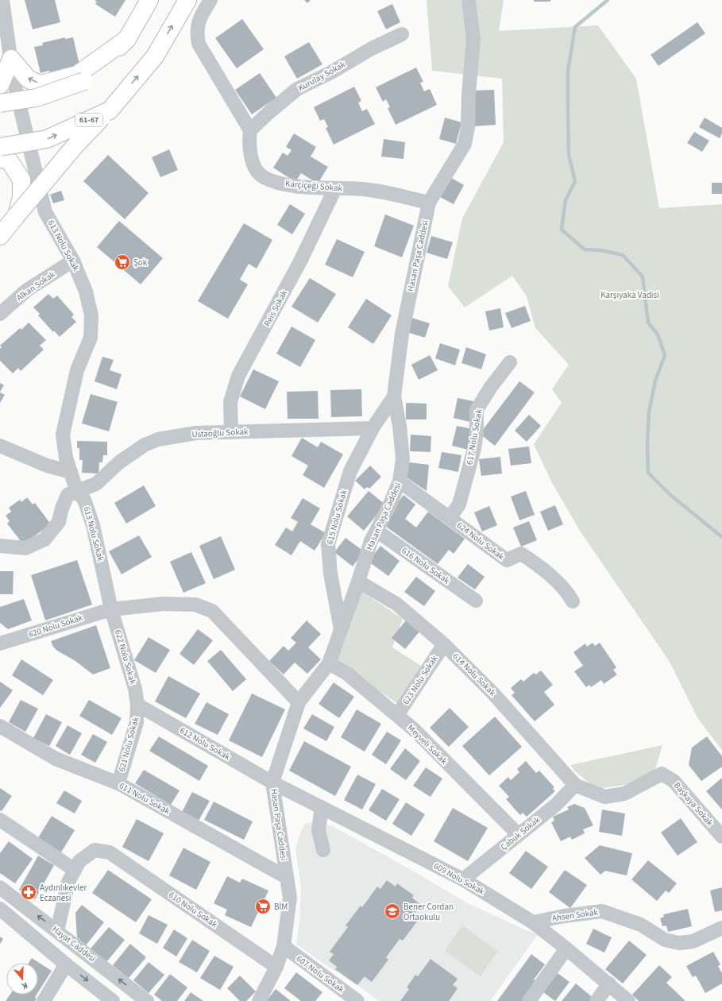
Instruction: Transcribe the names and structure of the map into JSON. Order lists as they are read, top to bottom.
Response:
{
  "streets": {
    "main road": ["61-67"],
    "street": [
      "Kurulay Sokak",
      "Karçiçeği Sokak",
      "613 Nolu Sokak",
      "Hasan Paşa Caddesi",
      "Alkan Sokak",
      "Reis Sokak",
      "Ustaoğlu Sokak",
      "617 Nolu Sokak",
      "615 Nolu Sokak",
      "624 Nolu Sokak",
      "616 Nolu Sokak",
      "620 Nolu Sokak",
      "622 Nolu Sokak",
      "614 Nolu Sokak",
      "623 Nolu Sokak",
      "612 Nolu Sokak",
      "621 Nolu Sokak",
      "Meyveli Sokak",
      "611 Nolu Sokak",
      "Başkaya Sokak",
      "Çabuk Sokak",
      "609 Nolu Sokak",
      "610 Nolu Sokak",
      "Ahsen Sokak",
      "Hayat Caddesi",
      "607 Nolu Sokak"
    ]
  },
  "crossings": [
    ["Kurulay Sokak", "Karçiçeği Sokak"],
    ["Karçiçeği Sokak", "Hasan Paşa Caddesi"],
    ["Karçiçeği Sokak", "Reis Sokak"],
    ["613 Nolu Sokak", "Alkan Sokak"],
    ["613 Nolu Sokak", "Ustaoğlu Sokak"],
    ["613 Nolu Sokak", "620 Nolu Sokak"],
    ["613 Nolu Sokak", "622 Nolu Sokak"],
    ["Hasan Paşa Caddesi", "615 Nolu Sokak"],
    ["Hasan Paşa Caddesi", "624 Nolu Sokak"],
    ["Hasan Paşa Caddesi", "616 Nolu Sokak"],
    ["Hasan Paşa Caddesi", "614 Nolu Sokak"],
    ["Hasan Paşa Caddesi", "612 Nolu Sokak"],
    ["Hasan Paşa Caddesi", "Meyveli Sokak"],
    ["Hasan Paşa Caddesi", "611 Nolu Sokak"],
    ["Hasan Paşa Caddesi", "609 Nolu Sokak"],
    ["Hasan Paşa Caddesi", "610 Nolu Sokak"],
    ["Hasan Paşa Caddesi", "607 Nolu Sokak"],
    ["Reis Sokak", "Ustaoğlu Sokak"],
    ["Ustaoğlu Sokak", "615 Nolu Sokak"],
    ["617 Nolu Sokak", "624 Nolu Sokak"],
    ["620 Nolu Sokak", "622 Nolu Sokak"],
    ["622 Nolu Sokak", "612 Nolu Sokak"],
    ["622 Nolu Sokak", "621 Nolu Sokak"],
    ["614 Nolu Sokak", "623 Nolu Sokak"],
    ["614 Nolu Sokak", "Başkaya Sokak"],
    ["614 Nolu Sokak", "Çabuk Sokak"],
    ["623 Nolu Sokak", "Meyveli Sokak"],
    ["612 Nolu Sokak", "621 Nolu Sokak"],
    ["612 Nolu Sokak", "609 Nolu Sokak"],
    ["621 Nolu Sokak", "611 Nolu Sokak"],
    ["Meyveli Sokak", "Çabuk Sokak"],
    ["Başkaya Sokak", "Çabuk Sokak"],
    ["Çabuk Sokak", "609 Nolu Sokak"],
    ["609 Nolu Sokak", "Ahsen Sokak"]
  ],
  "parks": ["Karşıyaka Vadisi"],
  "places": {
    "supermarket": ["Şok", "BİM"],
    "pharmacy": ["Aydınlıkevler Eczanesi"],
    "school or university": ["Bener Cordan Ortaokulu"]
  },
  "north": "bottom"
}
